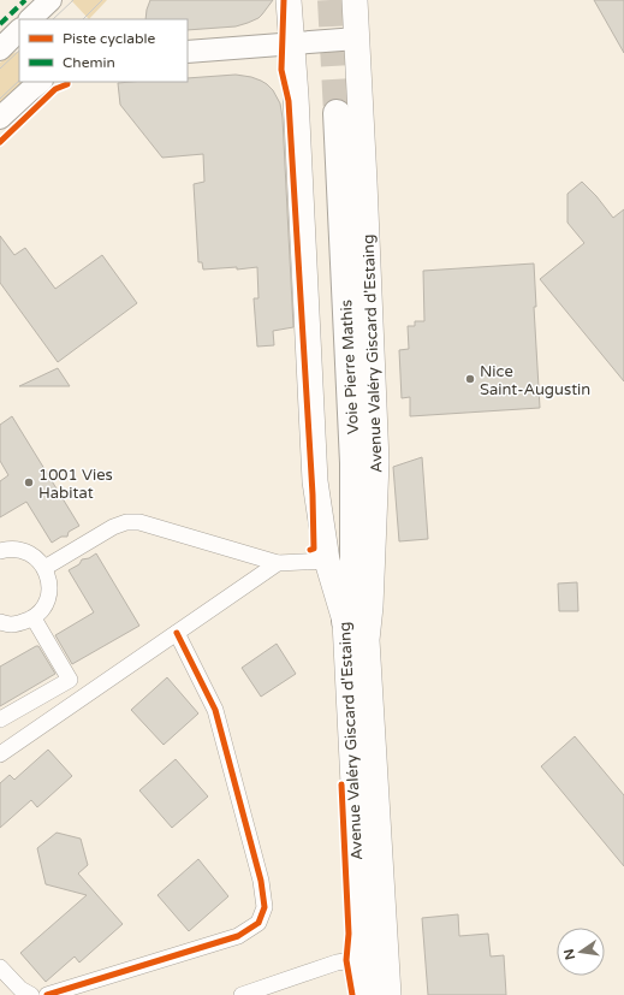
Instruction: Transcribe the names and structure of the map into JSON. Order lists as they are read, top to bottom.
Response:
{
  "streets": {
    "highway": ["Voie Pierre Mathis"],
    "main road": ["Avenue Valéry Giscard d'Estaing"]
  },
  "crossings": [
    ["Avenue Valéry Giscard d'Estaing", "Voie Pierre Mathis"]
  ],
  "places": ["Nice Saint-Augustin", "1001 Vies Habitat"],
  "legend": ["Piste cyclable", "Chemin"],
  "north": "left"
}
